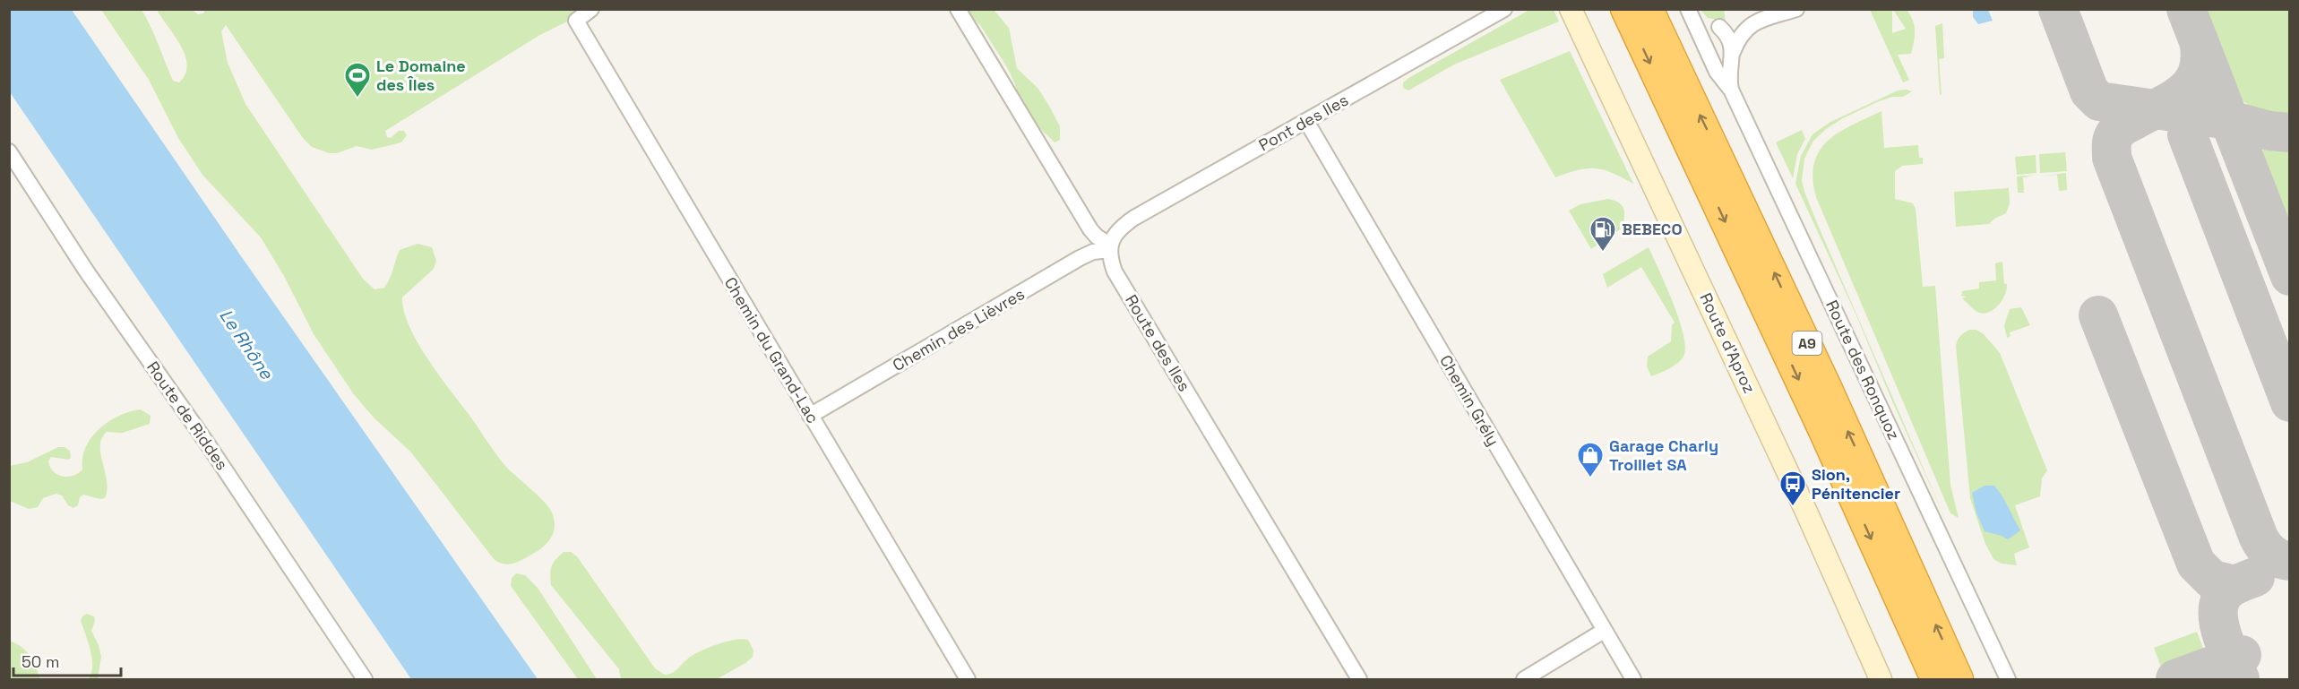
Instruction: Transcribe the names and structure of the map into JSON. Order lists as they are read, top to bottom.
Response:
{
  "streets": {
    "highway": ["A9"],
    "street": [
      "Pont des Iles",
      "Chemin des Lièvres",
      "Route des Iles",
      "Route d'Aproz",
      "Chemin du Grand-Lac",
      "Route des Ronquoz",
      "Chemin Grély",
      "Route de Riddes"
    ]
  },
  "crossings": [
    ["Pont des Iles", "Chemin des Lièvres"],
    ["Pont des Iles", "Route des Iles"],
    ["Pont des Iles", "Chemin Grély"],
    ["Chemin des Lièvres", "Route des Iles"],
    ["Chemin des Lièvres", "Chemin du Grand-Lac"]
  ],
  "water": ["Le Rhône"],
  "places": {
    "sports": ["Le Domaine des Îles"],
    "fuel station": ["BEBECO"],
    "shop": ["Garage Charly Troillet SA"],
    "bus stop": ["Sion, Pénitencier"]
  },
  "scale_bar": "50 m"
}
